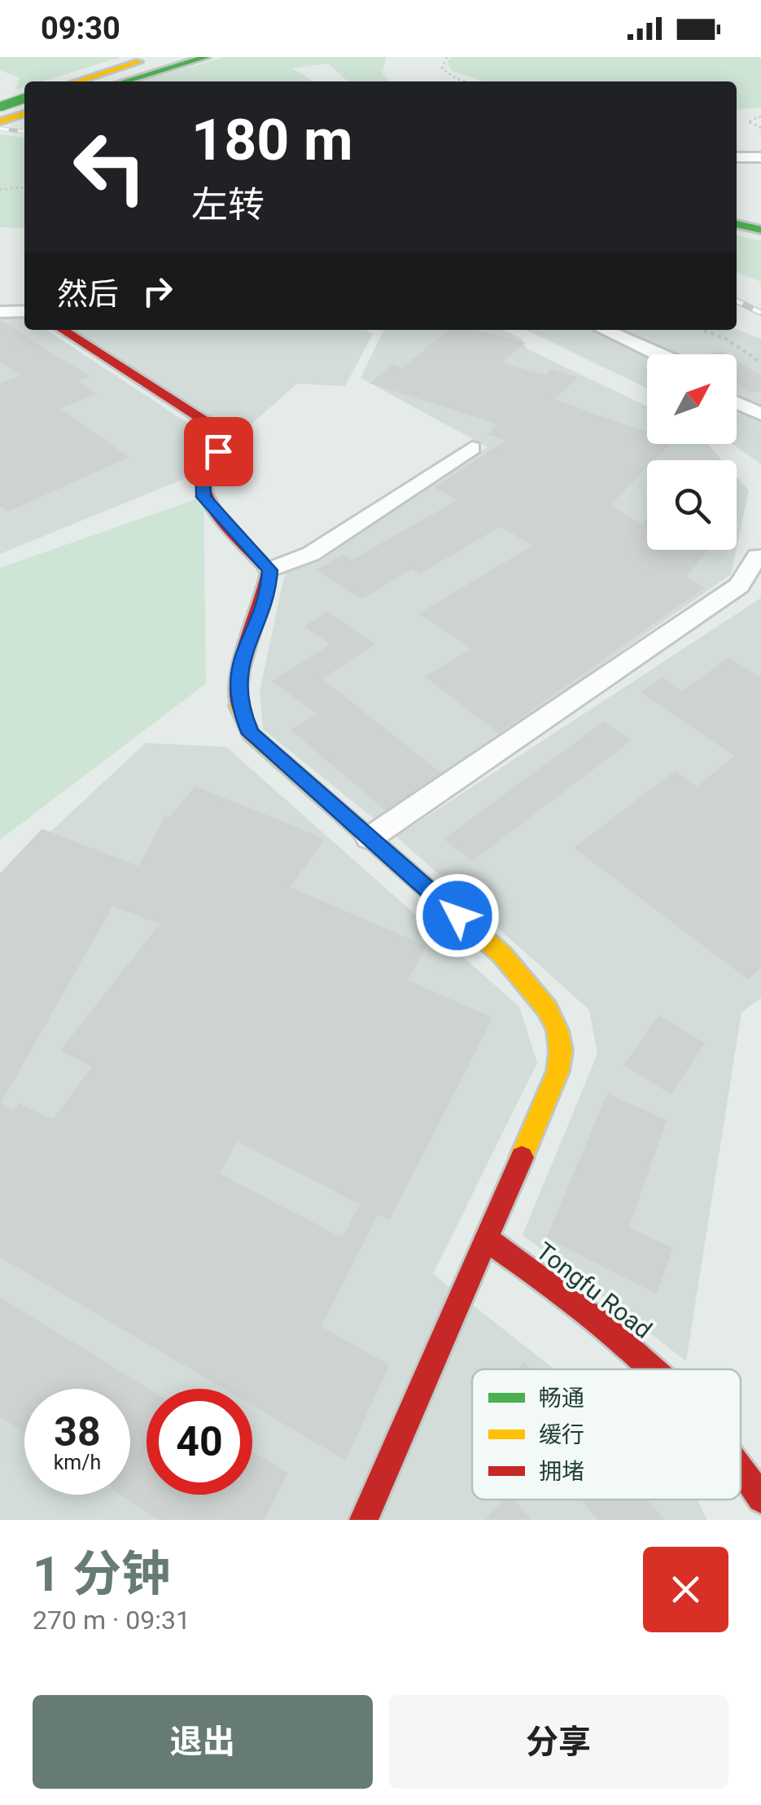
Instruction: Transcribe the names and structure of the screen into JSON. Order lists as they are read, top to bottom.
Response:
{
  "streets": {
    "main road": ["Tongfu Road"]
  },
  "legend": ["畅通", "缓行", "拥堵"],
  "north": "top right",
  "page": {
    "status": "09:30",
    "turn": ["180 m", "左转"],
    "then": "然后",
    "speed": "38 km/h",
    "limit": "40",
    "heading": ["1 分钟", "270 m · 09:31"],
    "buttons": ["退出", "分享"]
  }
}
